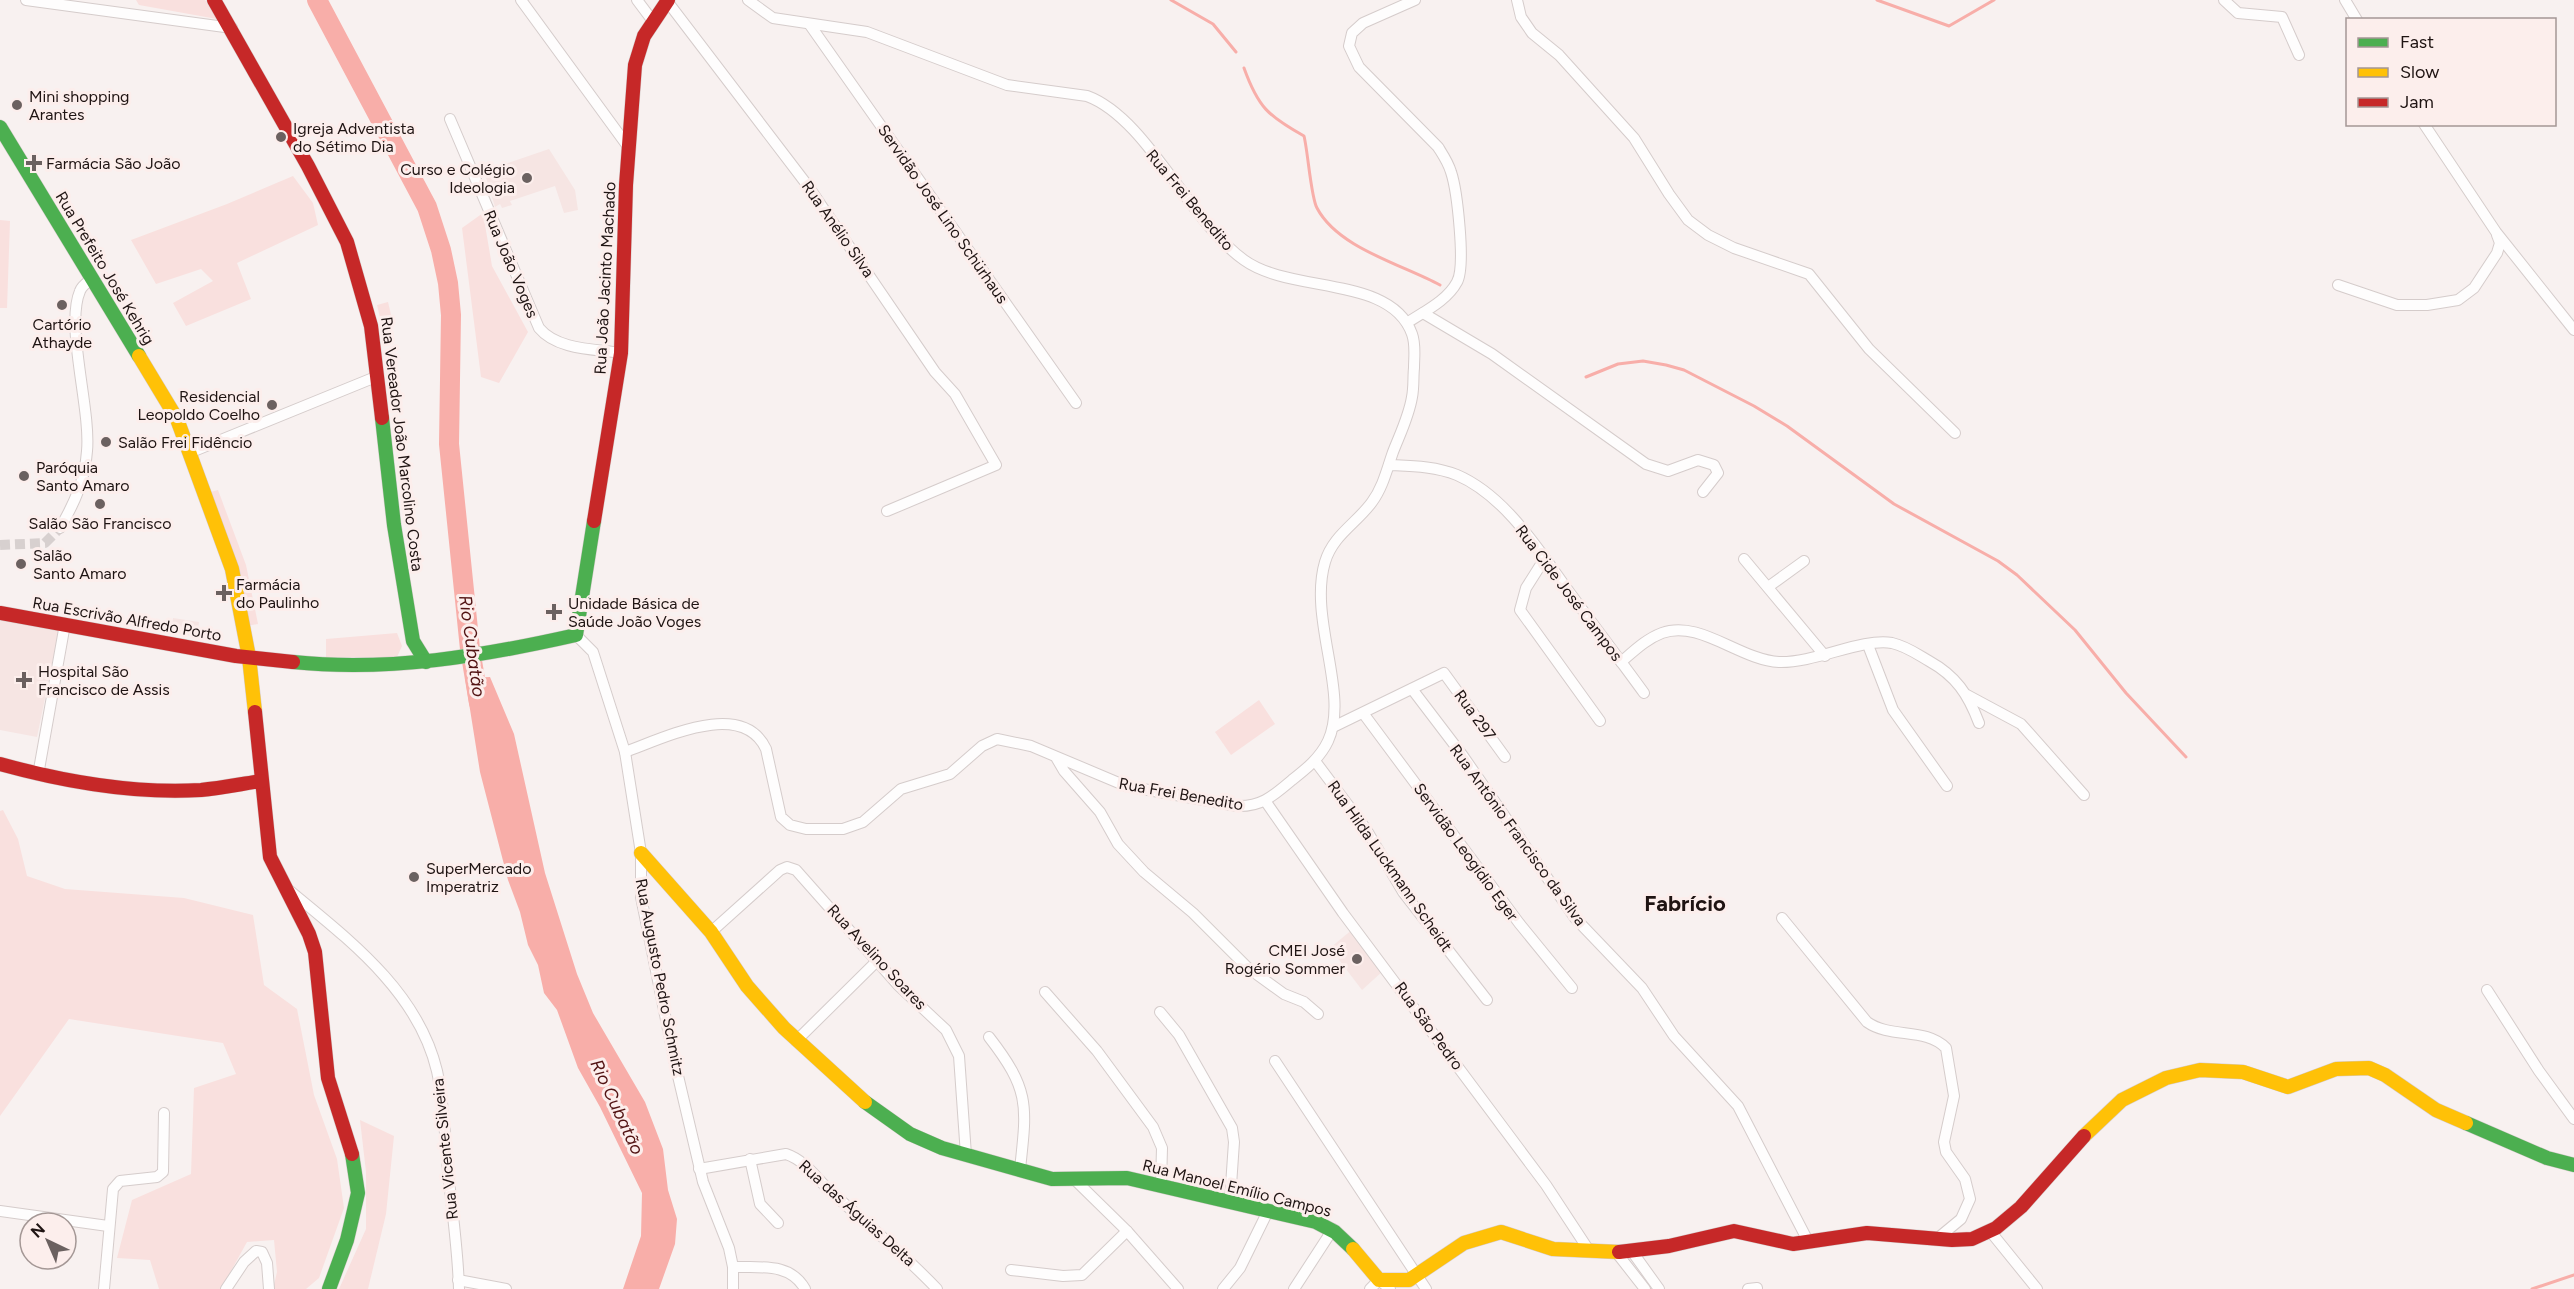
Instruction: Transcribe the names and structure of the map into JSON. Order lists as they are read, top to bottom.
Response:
{
  "streets": {
    "main road": [
      "Rua Prefeito José Kehrig",
      "Rua João Jacinto Machado",
      "Rua Vereador João Marcolino Costa",
      "Rua Escrivão Alfredo Porto",
      "Rua Manoel Emílio Campos"
    ],
    "street": [
      "Rua Frei Benedito",
      "Servidão José Lino Schürhaus",
      "Rua Anélio Silva",
      "Rua João Voges",
      "Rua Cide José Campos",
      "Rua 297",
      "Rua Antônio Francisco da Silva",
      "Servidão Leogídio Eger",
      "Rua Hilda Luckmann Scheidt",
      "Rua Avelino Soares",
      "Rua Augusto Pedro Schmitz",
      "Rua São Pedro",
      "Rua Vicente Silveira",
      "Rua das Águias Delta"
    ]
  },
  "crossings": [
    ["Rua Frei Benedito", "Servidão José Lino Schürhaus"],
    ["Rua Frei Benedito", "Rua Cide José Campos"],
    ["Rua Frei Benedito", "Rua Hilda Luckmann Scheidt"],
    ["Rua Frei Benedito", "Rua Augusto Pedro Schmitz"],
    ["Rua Frei Benedito", "Rua São Pedro"],
    ["Rua Anélio Silva", "Rua João Jacinto Machado"],
    ["Rua João Voges", "Rua João Jacinto Machado"],
    ["Rua Prefeito José Kehrig", "Rua Escrivão Alfredo Porto"],
    ["Rua Prefeito José Kehrig", "Rua Vicente Silveira"],
    ["Rua João Jacinto Machado", "Rua Escrivão Alfredo Porto"],
    ["Rua João Jacinto Machado", "Rua Augusto Pedro Schmitz"],
    ["Rua Vereador João Marcolino Costa", "Rua Escrivão Alfredo Porto"],
    ["Rua Escrivão Alfredo Porto", "Rua Augusto Pedro Schmitz"],
    ["Rua 297", "Rua Antônio Francisco da Silva"],
    ["Rua Antônio Francisco da Silva", "Rua Manoel Emílio Campos"],
    ["Rua Avelino Soares", "Rua Manoel Emílio Campos"],
    ["Rua Augusto Pedro Schmitz", "Rua Manoel Emílio Campos"],
    ["Rua Augusto Pedro Schmitz", "Rua das Águias Delta"],
    ["Rua São Pedro", "Rua Manoel Emílio Campos"]
  ],
  "districts": ["Fabrício"],
  "water": ["Rio Cubatão"],
  "places": {
    "other": [
      "Mini shopping Arantes",
      "Igreja Adventista do Sétimo Dia",
      "Curso e Colégio Ideologia",
      "Cartório Athayde",
      "Residencial Leopoldo Coelho",
      "Salão Frei Fidêncio",
      "Paróquia Santo Amaro",
      "Salão São Francisco",
      "Salão Santo Amaro",
      "SuperMercado Imperatriz",
      "CMEI José Rogério Sommer"
    ],
    "health": [
      "Farmácia São João",
      "Farmácia do Paulinho",
      "Unidade Básica de Saúde João Voges",
      "Hospital São Francisco de Assis"
    ]
  },
  "legend": ["Fast", "Slow", "Jam"],
  "north": "top left"
}
